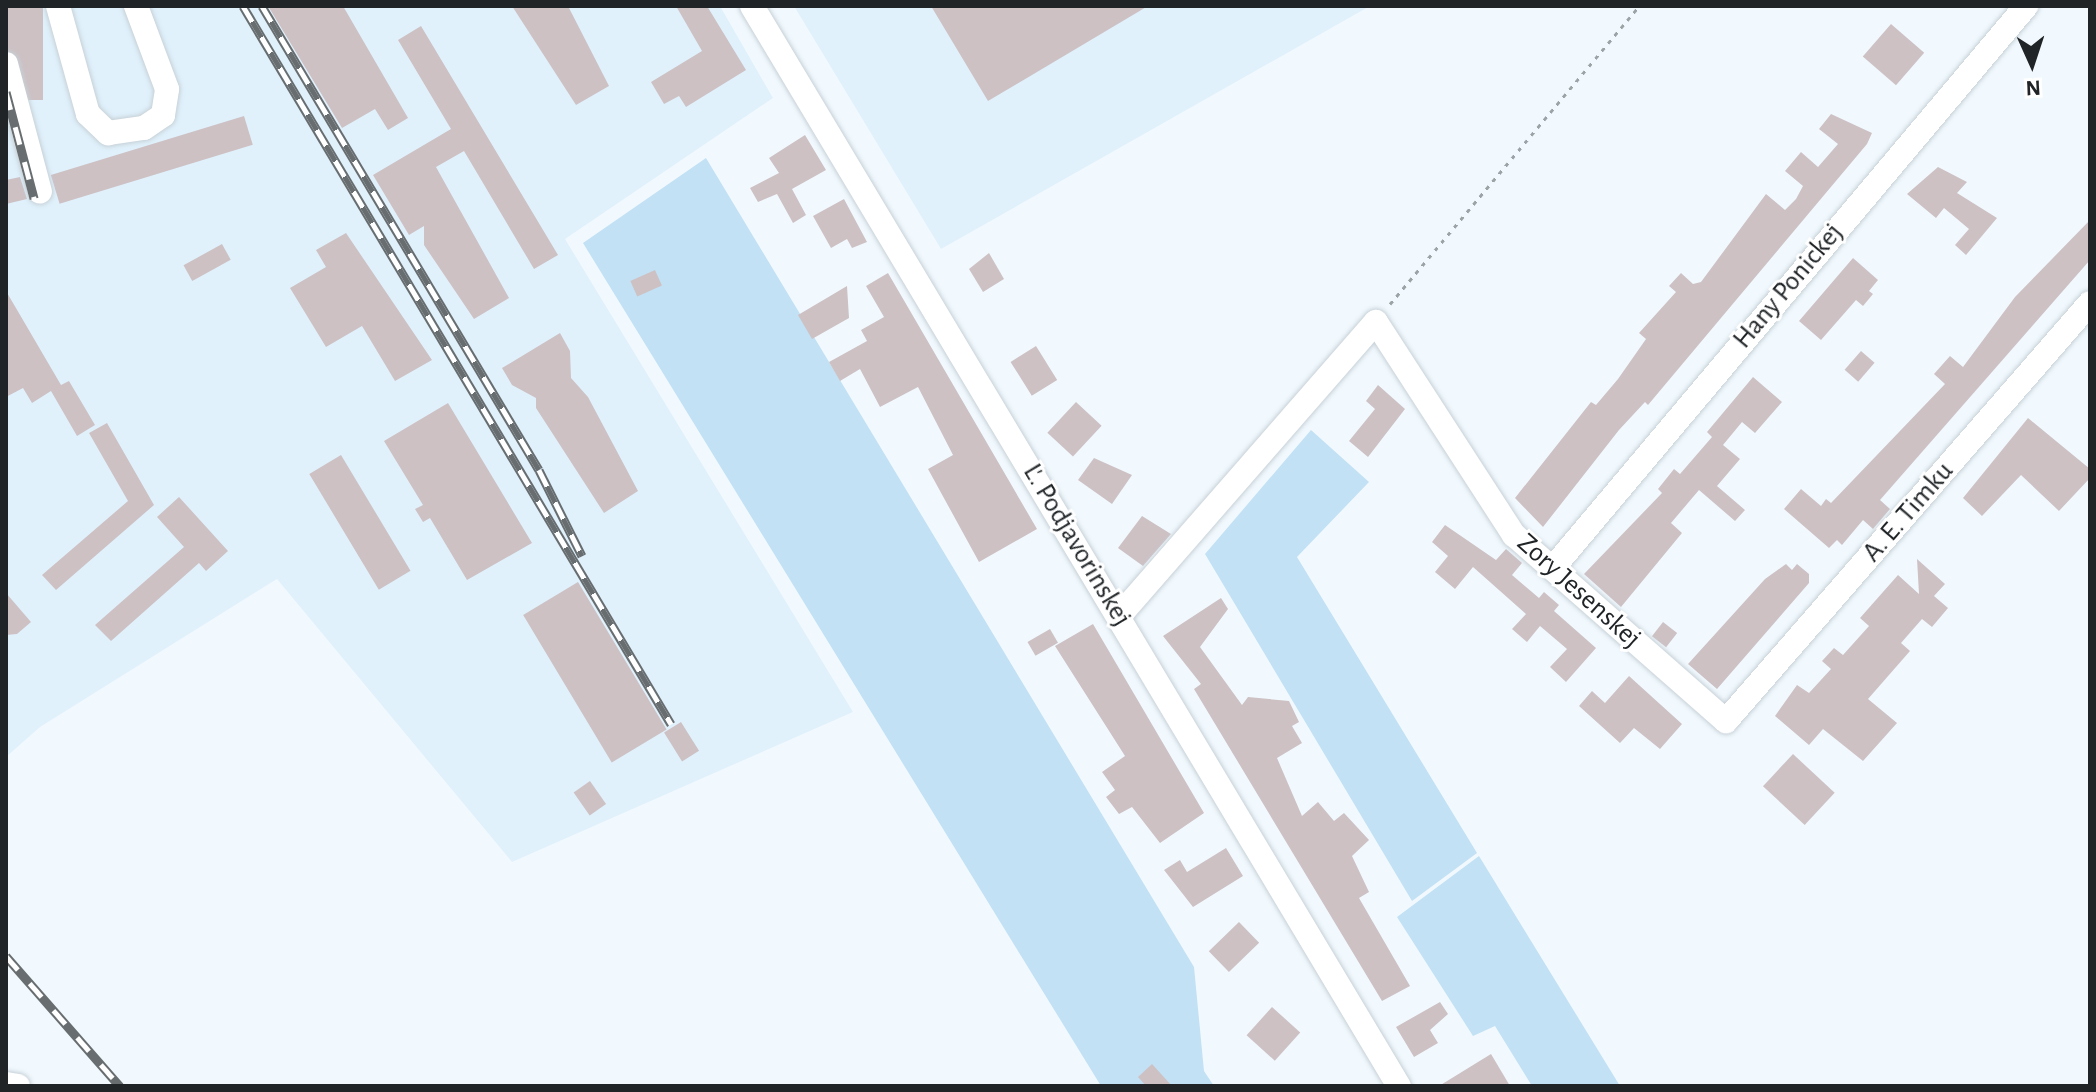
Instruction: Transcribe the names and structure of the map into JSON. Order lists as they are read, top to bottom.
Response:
{
  "streets": {
    "street": [
      "Hany Ponickej",
      "A. E. Timku",
      "Ľ. Podjavorinskej",
      "Zory Jesenskej"
    ]
  },
  "crossings": [
    ["Hany Ponickej", "Zory Jesenskej"],
    ["A. E. Timku", "Zory Jesenskej"]
  ],
  "north": "bottom"
}
